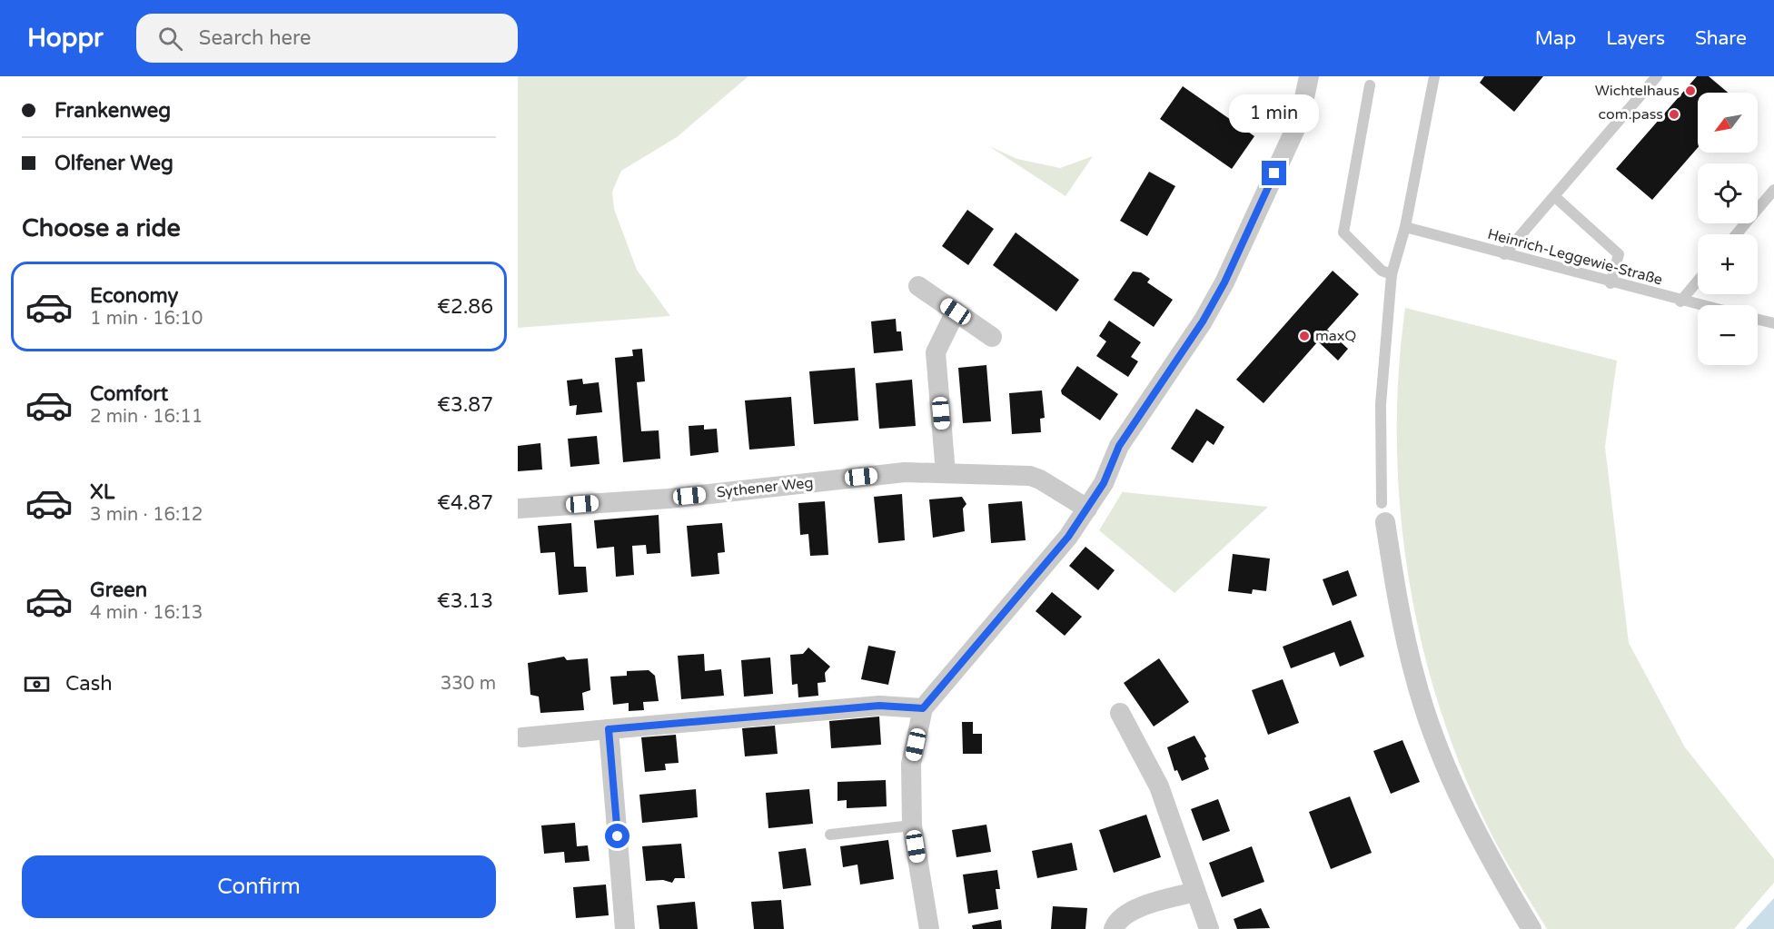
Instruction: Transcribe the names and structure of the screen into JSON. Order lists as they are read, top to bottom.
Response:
{
  "streets": {
    "street": ["Sythener Weg"],
    "lane": ["Heinrich-Leggewie-Straße"]
  },
  "places": ["Wichtelhaus", "com.pass", "maxQ"],
  "north": "bottom left",
  "page": {
    "header": "Hoppr",
    "search": "Search here",
    "nav": ["Map", "Layers", "Share"],
    "banner": ["Frankenweg", "Olfener Weg"],
    "map_buttons": ["+", "−"],
    "bubble": "1 min",
    "heading": "Choose a ride",
    "list": [
      {
        "name": "Economy",
        "note": "1 min · 16:10",
        "value": "€2.86"
      },
      {
        "name": "Comfort",
        "note": "2 min · 16:11",
        "value": "€3.87"
      },
      {
        "name": "XL",
        "note": "3 min · 16:12",
        "value": "€4.87"
      },
      {
        "name": "Green",
        "note": "4 min · 16:13",
        "value": "€3.13"
      }
    ],
    "pay": ["Cash", "330 m"],
    "buttons": "Confirm"
  }
}
